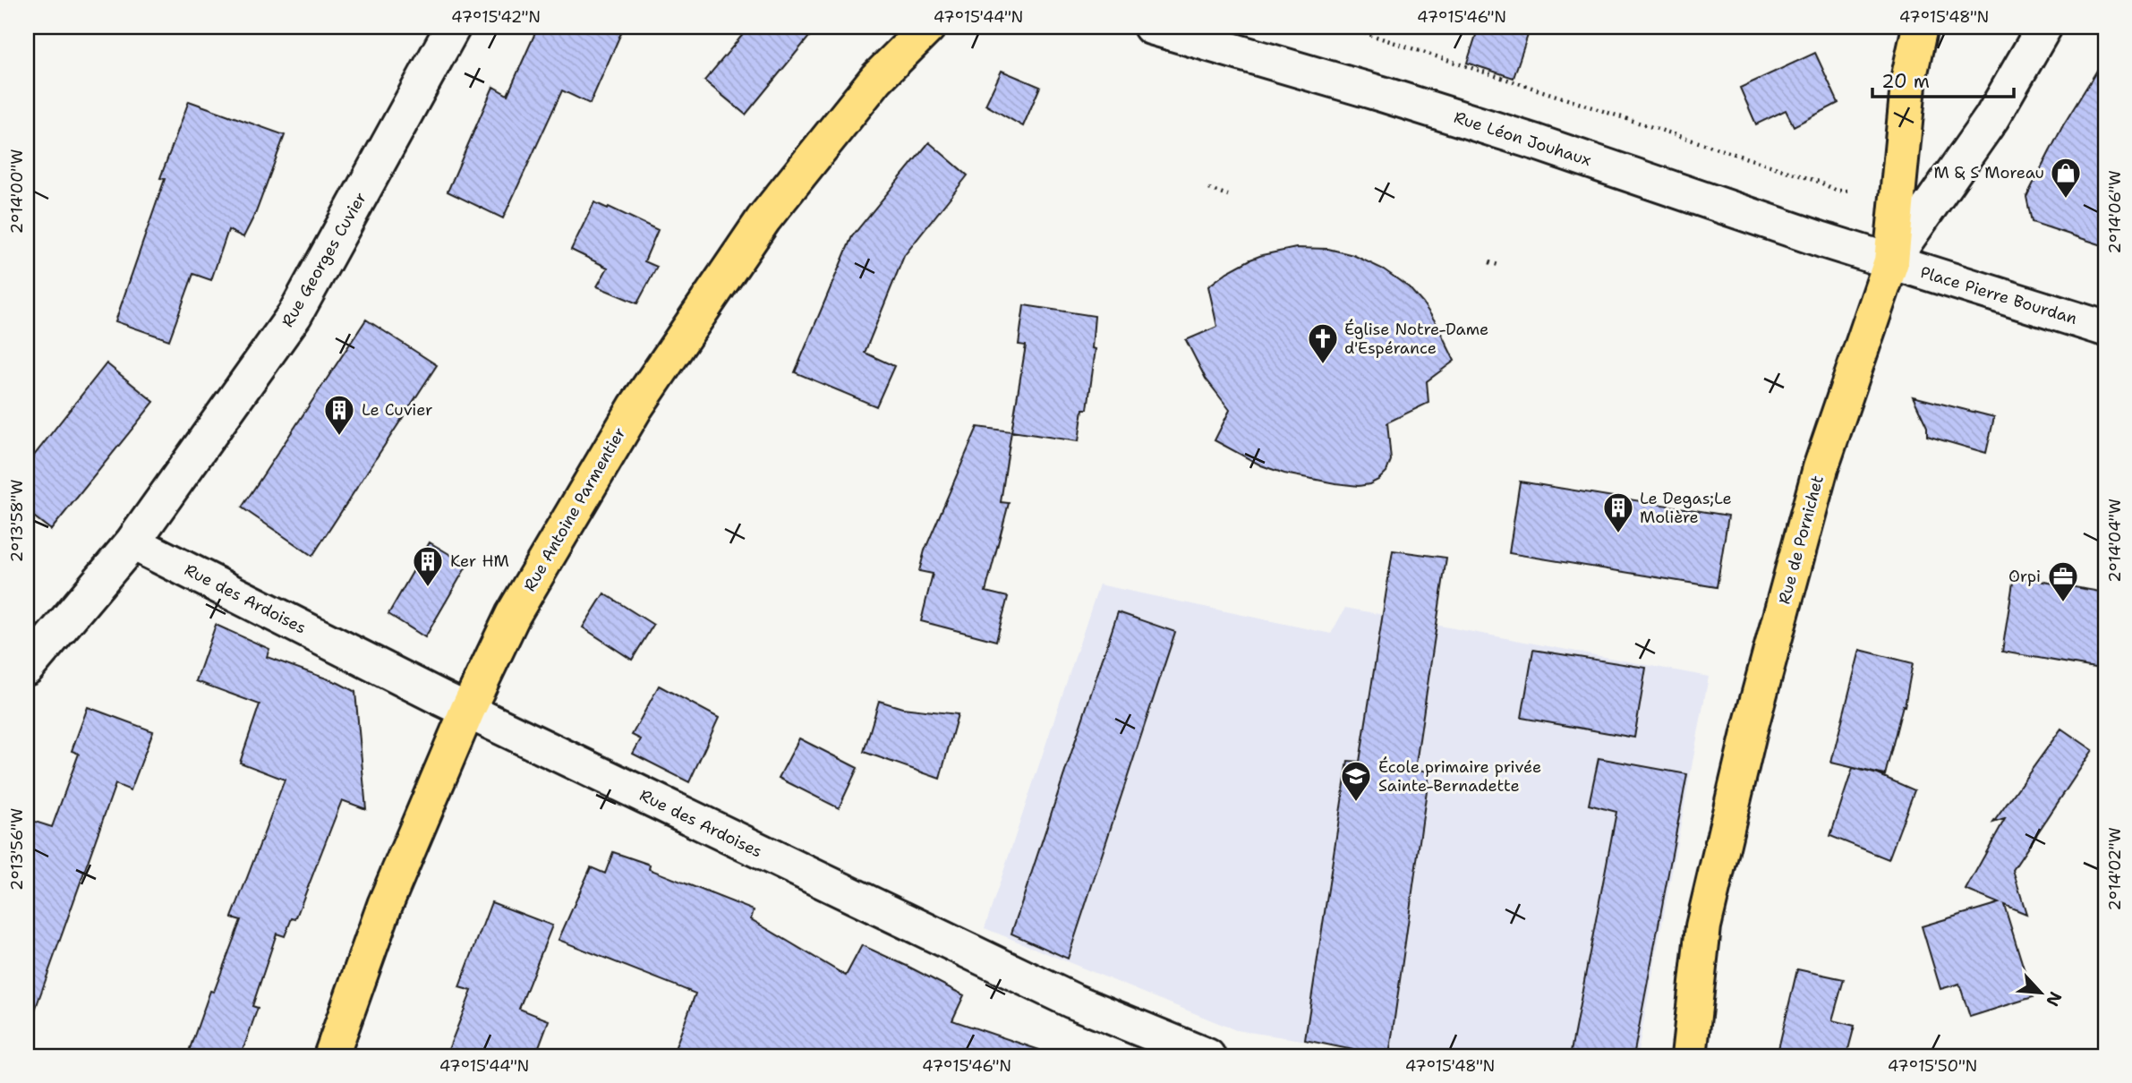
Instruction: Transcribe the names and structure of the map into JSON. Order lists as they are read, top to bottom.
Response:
{
  "streets": {
    "main road": ["Rue Antoine Parmentier", "Rue de Pornichet"],
    "street": [
      "Rue Léon Jouhaux",
      "Rue Georges Cuvier",
      "Place Pierre Bourdan",
      "Rue des Ardoises"
    ]
  },
  "crossings": [
    ["Rue Léon Jouhaux", "Place Pierre Bourdan"],
    ["Rue Léon Jouhaux", "Rue de Pornichet"],
    ["Rue Georges Cuvier", "Rue des Ardoises"],
    ["Place Pierre Bourdan", "Rue de Pornichet"],
    ["Rue Antoine Parmentier", "Rue des Ardoises"]
  ],
  "places": {
    "shop": ["M & S Moreau"],
    "church": ["Église Notre-Dame d'Espérance"],
    "building": ["Le Cuvier", "Le Degas;Le Molière", "Ker HM"],
    "office": ["Orpi"],
    "school or university": ["École primaire privée Sainte-Bernadette"]
  },
  "scale_bar": "20 m",
  "north": "bottom right",
  "coordinates": [
    "47°15'42\"N",
    "47°15'44\"N",
    "47°15'46\"N",
    "47°15'48\"N",
    "2°14'00\"W",
    "2°14'06\"W",
    "2°13'58\"W",
    "2°14'04\"W",
    "2°13'56\"W",
    "2°14'02\"W",
    "47°15'50\"N"
  ]
}
